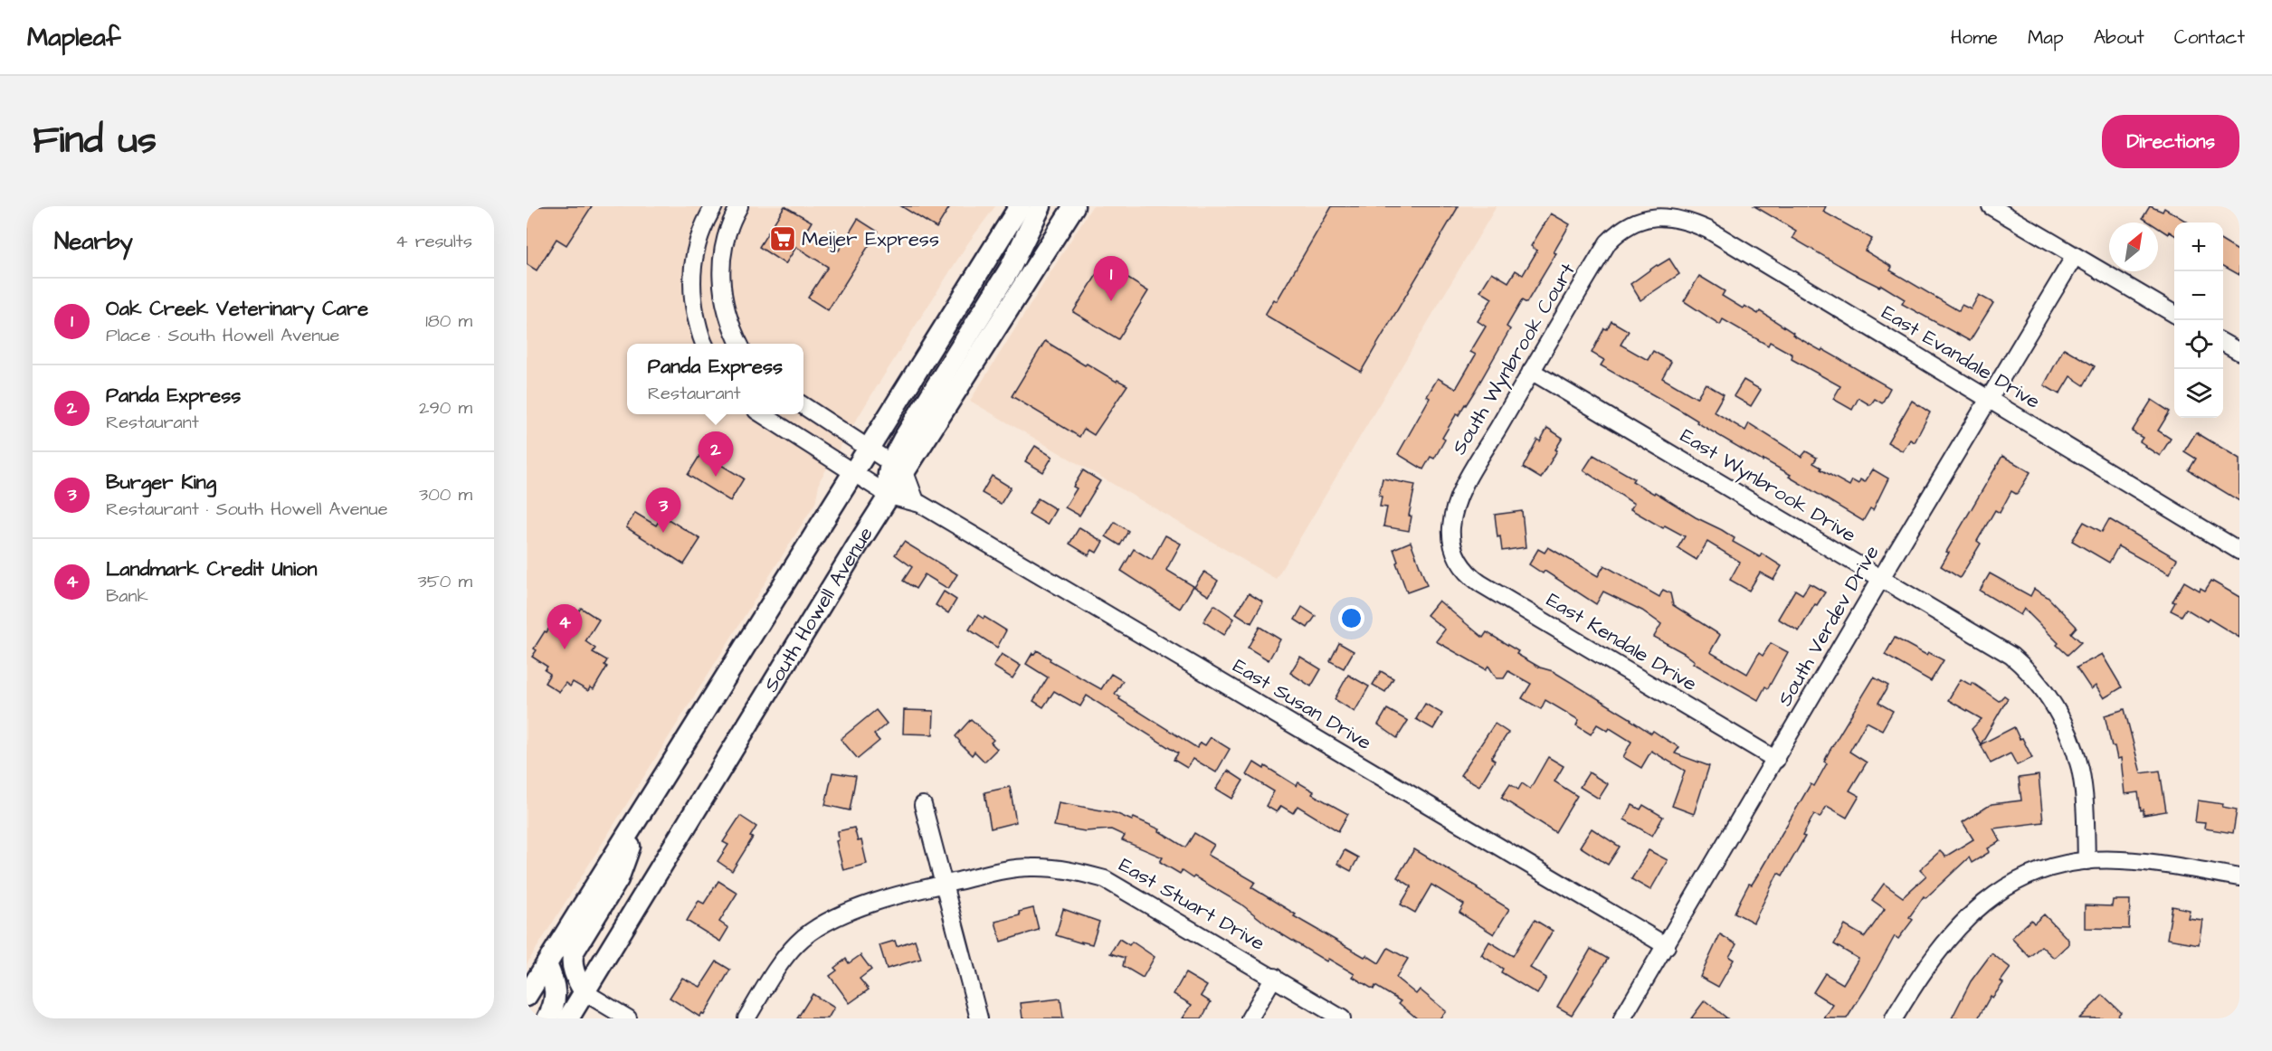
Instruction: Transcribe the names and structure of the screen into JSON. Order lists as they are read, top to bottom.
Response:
{
  "streets": {
    "main road": ["South Howell Avenue"],
    "street": [
      "East Evandale Drive",
      "South Wynbrook Court",
      "East Wynbrook Drive",
      "South Verdev Drive",
      "East Kendale Drive",
      "East Susan Drive",
      "East Stuart Drive"
    ]
  },
  "crossings": [
    ["East Evandale Drive", "South Wynbrook Court"],
    ["East Evandale Drive", "South Verdev Drive"],
    ["South Wynbrook Court", "East Wynbrook Drive"],
    ["South Wynbrook Court", "East Kendale Drive"],
    ["East Wynbrook Drive", "South Verdev Drive"],
    ["South Howell Avenue", "East Susan Drive"],
    ["South Verdev Drive", "East Kendale Drive"],
    ["South Verdev Drive", "East Susan Drive"]
  ],
  "places": {
    "supermarket": ["Meijer Express"]
  },
  "north": "top right",
  "page": {
    "header": "Mapleaf",
    "nav": [
      "Home",
      "Map",
      "About",
      "Contact"
    ],
    "title": "Find us",
    "buttons": "Directions",
    "heading": ["Nearby", "4 results"],
    "map_buttons": ["+", "−"],
    "pins": [
      "1",
      "2",
      "3",
      "4"
    ],
    "list": [
      {
        "mark": "1",
        "name": "Oak Creek Veterinary Care",
        "note": "Place · South Howell Avenue",
        "value": "180 m"
      },
      {
        "mark": "2",
        "name": "Panda Express",
        "note": "Restaurant",
        "value": "290 m"
      },
      {
        "mark": "3",
        "name": "Burger King",
        "note": "Restaurant · South Howell Avenue",
        "value": "300 m"
      },
      {
        "mark": "4",
        "name": "Landmark Credit Union",
        "note": "Bank",
        "value": "350 m"
      }
    ],
    "popup": ["Panda Express", "Restaurant"]
  }
}
